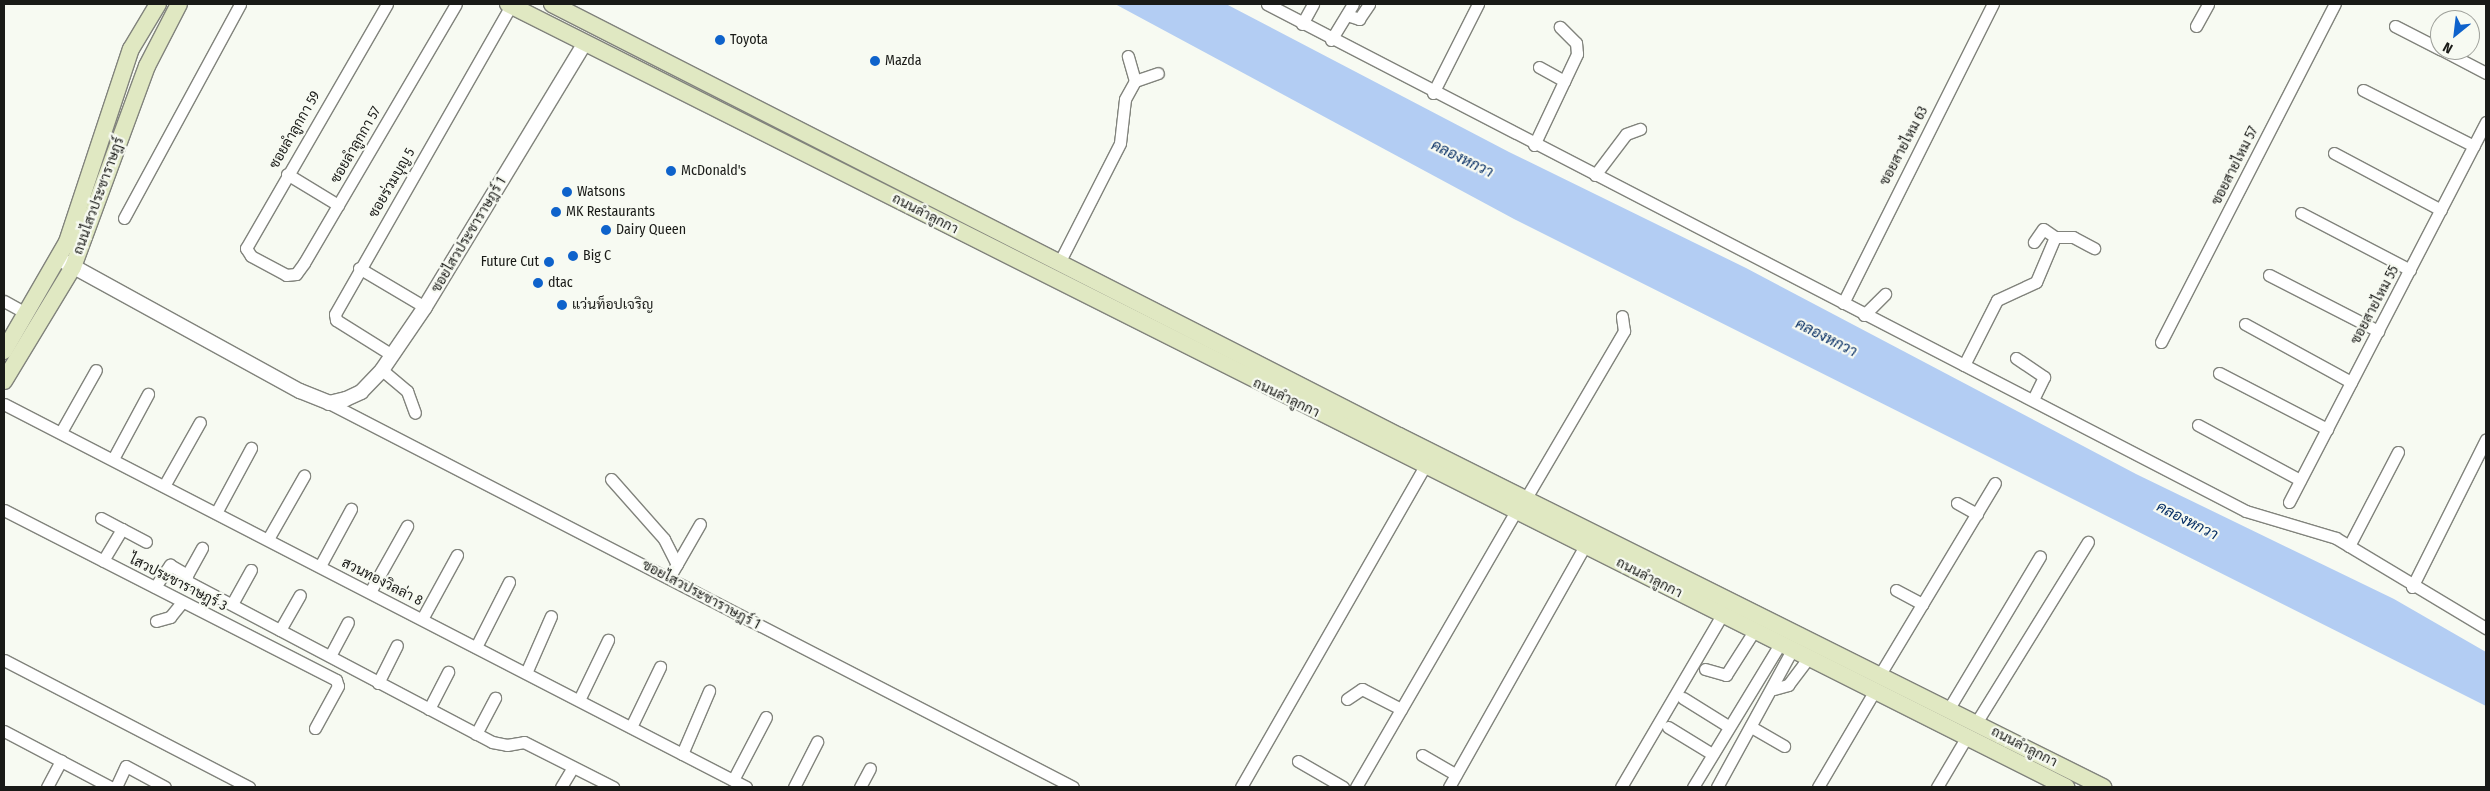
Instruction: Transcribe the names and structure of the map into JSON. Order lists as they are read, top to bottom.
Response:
{
  "streets": {
    "main road": ["ถนนไสวประชาราษฎร์", "ถนนลำลูกกา"],
    "street": [
      "ซอยลำลูกกา 59",
      "ซอยลำลูกกา 57",
      "ซอยสายไหม 63",
      "ซอยสายไหม 57",
      "ซอยร่วมบุญ 5",
      "ซอยไสวประชาราษฎร์ 1",
      "ซอยสายไหม 55",
      "สวนทองวิลล่า 8",
      "ไสวประชาราษฎร์ 3"
    ]
  },
  "crossings": [
    ["ซอยลำลูกกา 59", "ซอยลำลูกกา 57"],
    ["ซอยร่วมบุญ 5", "ถนนลำลูกกา"],
    ["ซอยร่วมบุญ 5", "ซอยไสวประชาราษฎร์ 1"],
    ["ถนนไสวประชาราษฎร์", "ซอยไสวประชาราษฎร์ 1"],
    ["ถนนลำลูกกา", "ซอยไสวประชาราษฎร์ 1"]
  ],
  "water": ["คลองหกวา"],
  "places": [
    "Toyota",
    "Mazda",
    "McDonald's",
    "Watsons",
    "MK Restaurants",
    "Dairy Queen",
    "Big C",
    "Future Cut",
    "dtac",
    "แว่นท็อปเจริญ"
  ],
  "north": "bottom left"
}
